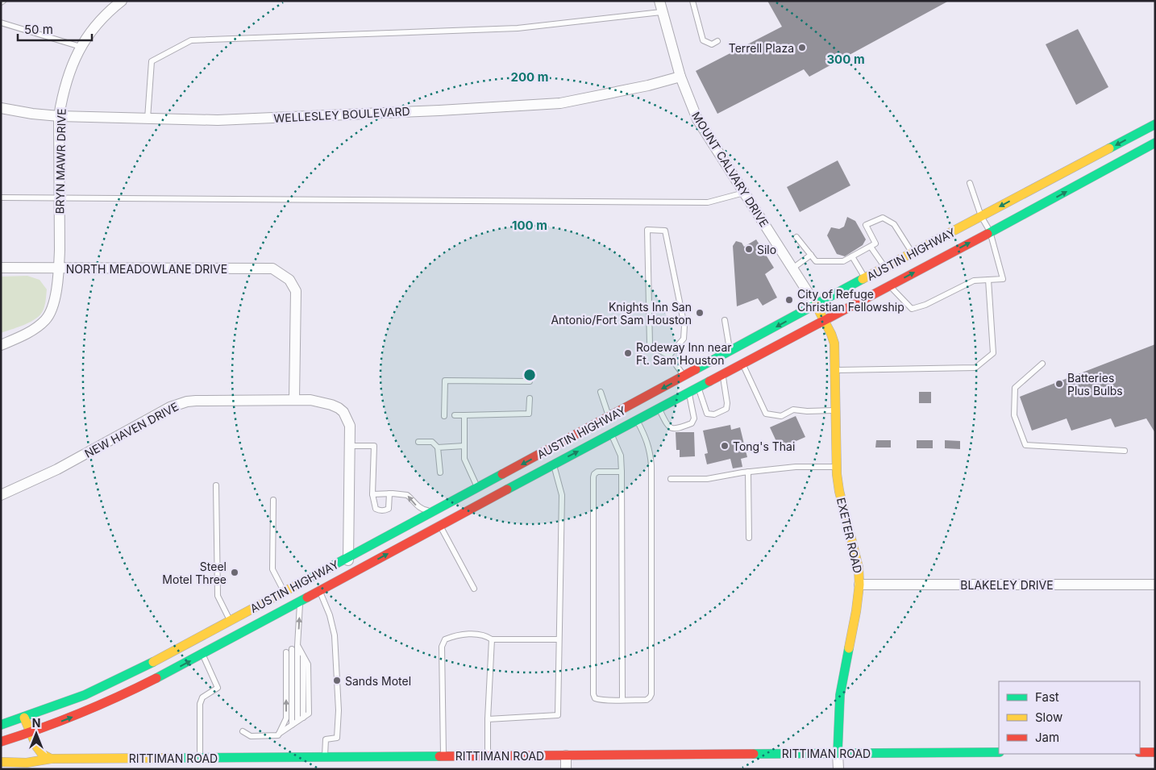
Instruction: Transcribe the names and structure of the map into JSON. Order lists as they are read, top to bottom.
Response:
{
  "streets": {
    "main road": ["AUSTIN HIGHWAY", "EXETER ROAD", "RITTIMAN ROAD"],
    "street": [
      "WELLESLEY BOULEVARD",
      "BRYN MAWR DRIVE",
      "MOUNT CALVARY DRIVE",
      "NORTH MEADOWLANE DRIVE",
      "NEW HAVEN DRIVE",
      "BLAKELEY DRIVE"
    ]
  },
  "crossings": [
    ["WELLESLEY BOULEVARD", "BRYN MAWR DRIVE"],
    ["WELLESLEY BOULEVARD", "MOUNT CALVARY DRIVE"],
    ["BRYN MAWR DRIVE", "NORTH MEADOWLANE DRIVE"],
    ["MOUNT CALVARY DRIVE", "AUSTIN HIGHWAY"],
    ["MOUNT CALVARY DRIVE", "EXETER ROAD"],
    ["AUSTIN HIGHWAY", "NEW HAVEN DRIVE"],
    ["AUSTIN HIGHWAY", "EXETER ROAD"],
    ["NORTH MEADOWLANE DRIVE", "NEW HAVEN DRIVE"],
    ["EXETER ROAD", "BLAKELEY DRIVE"],
    ["EXETER ROAD", "RITTIMAN ROAD"]
  ],
  "places": [
    "Terrell Plaza",
    "Silo",
    "City of Refuge Christian Fellowship",
    "Knights Inn San Antonio/Fort Sam Houston",
    "Rodeway Inn near Ft. Sam Houston",
    "Batteries Plus Bulbs",
    "Tong's Thai",
    "Steel Motel Three",
    "Sands Motel"
  ],
  "legend": ["Fast", "Slow", "Jam"],
  "scale_bar": "50 m",
  "north": "top",
  "rings": ["300 m", "200 m", "100 m"]
}
